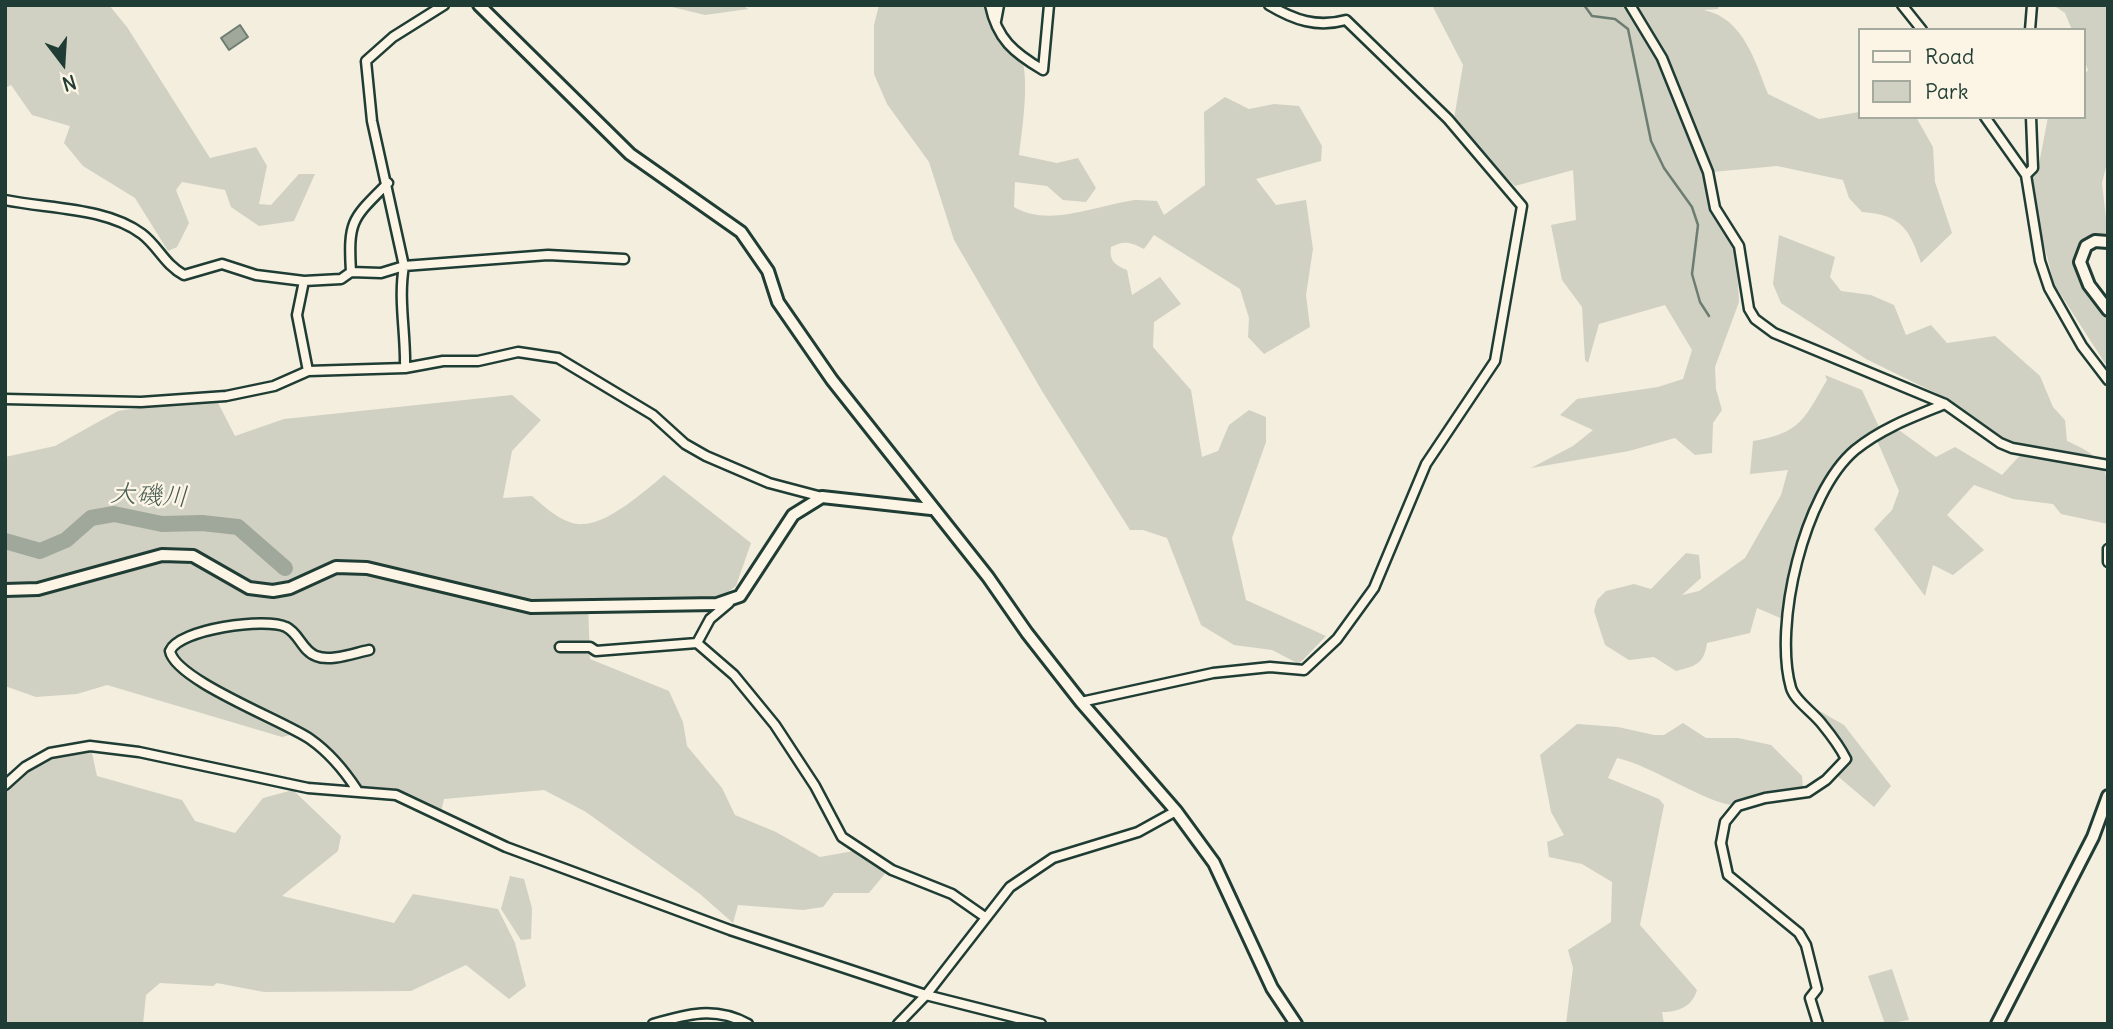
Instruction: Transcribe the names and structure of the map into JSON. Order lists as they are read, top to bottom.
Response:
{
  "water": ["大磯川"],
  "legend": ["Road", "Park"],
  "north": "bottom"
}
